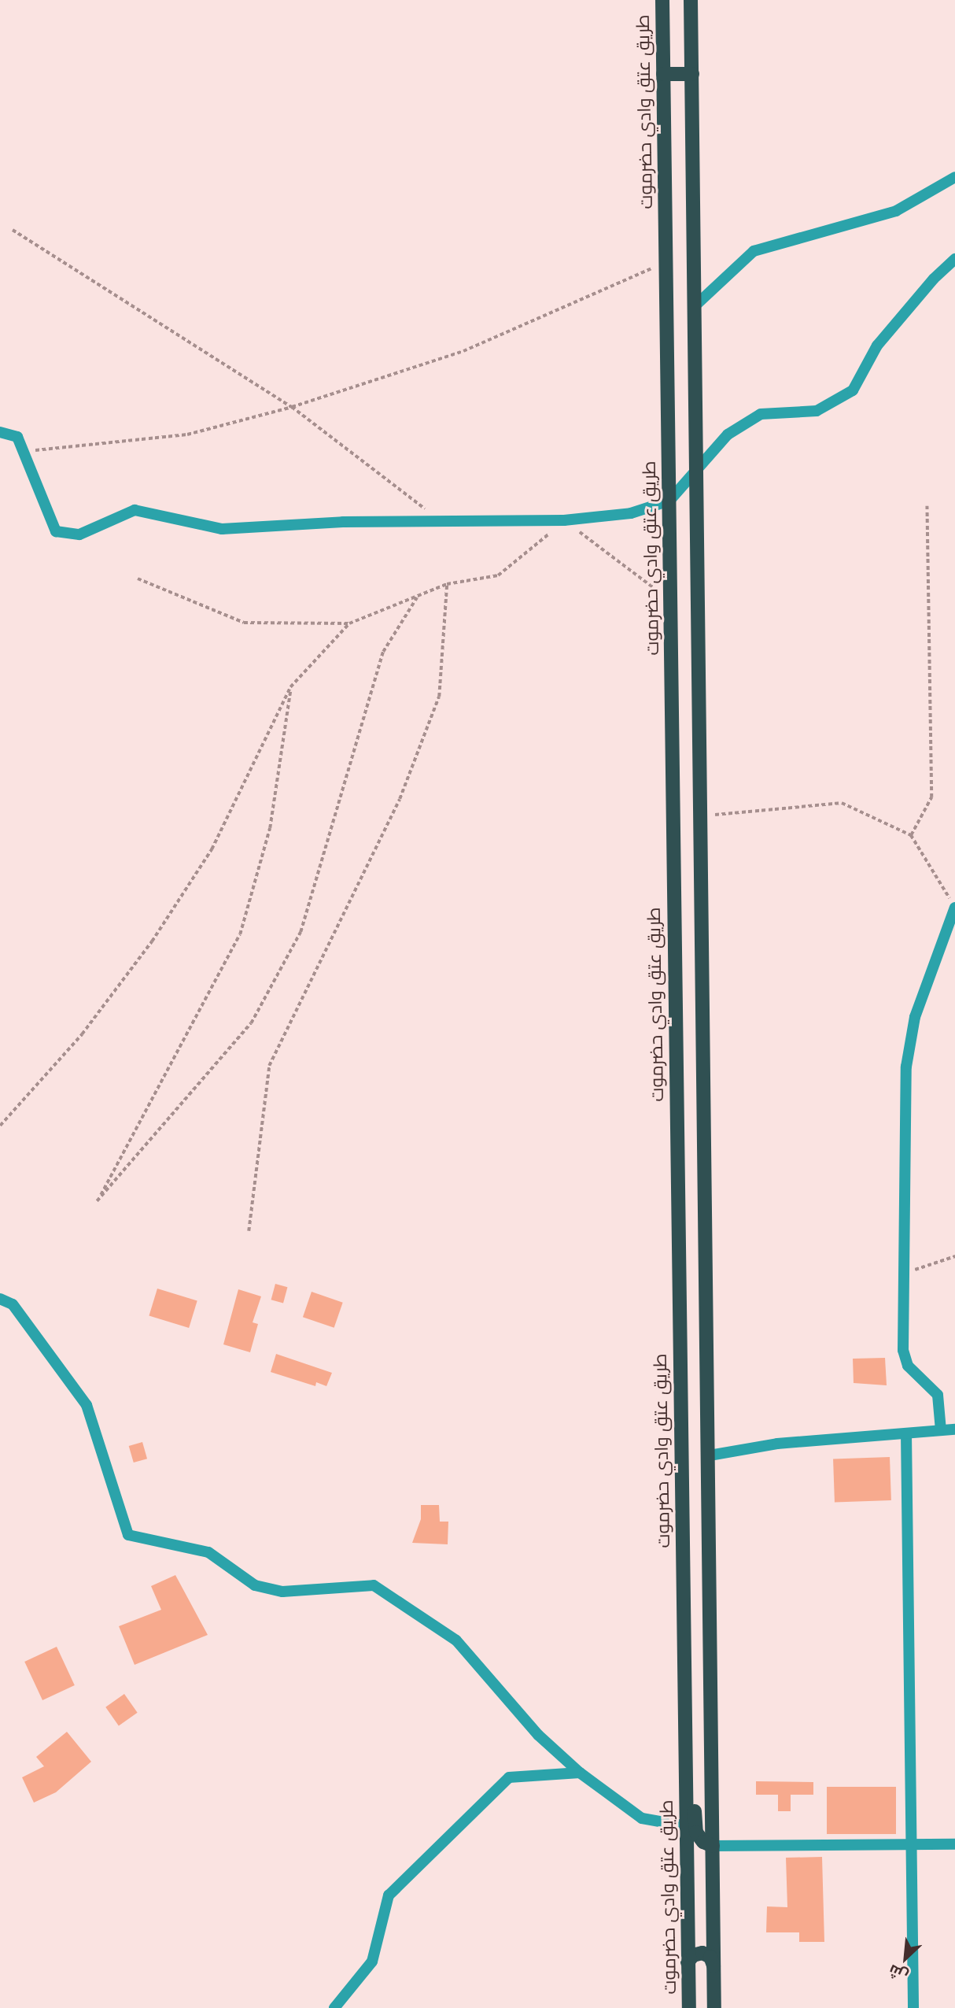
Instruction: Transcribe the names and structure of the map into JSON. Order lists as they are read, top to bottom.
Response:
{
  "streets": {
    "main road": ["طريق عتق وادي حضرموت"]
  },
  "north": "bottom left"
}
